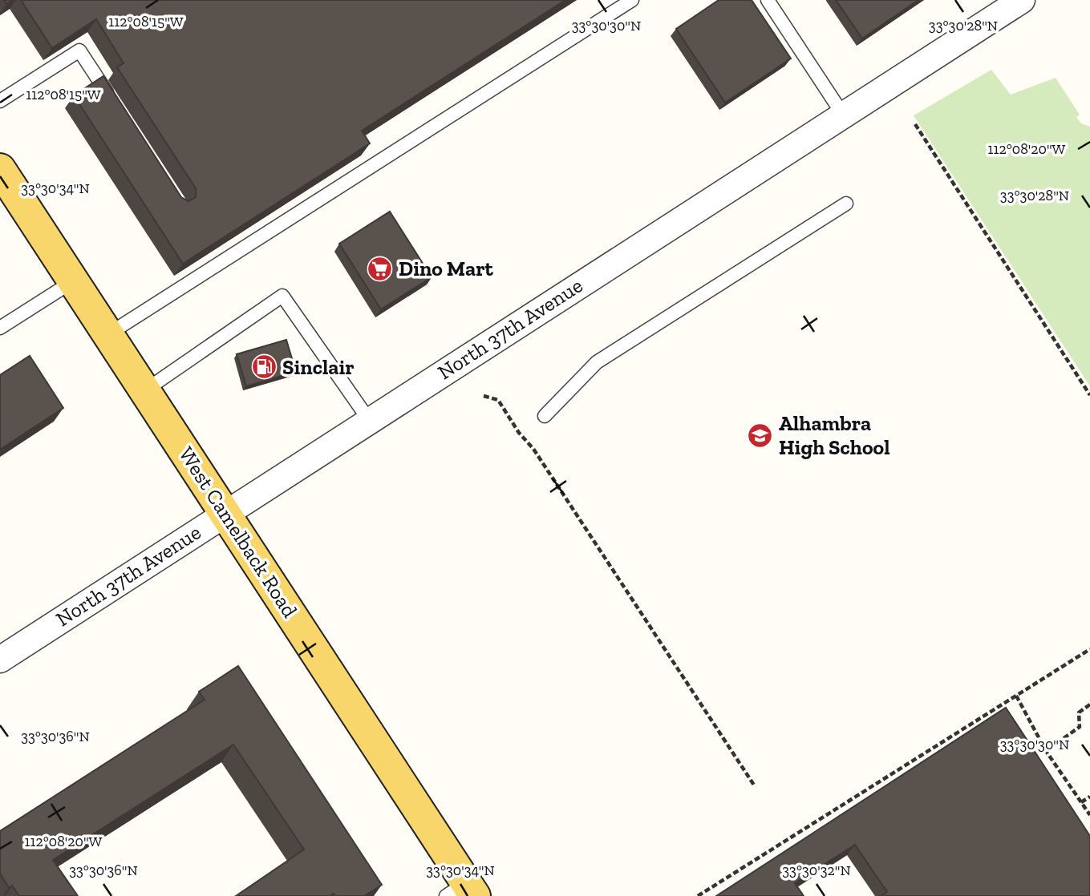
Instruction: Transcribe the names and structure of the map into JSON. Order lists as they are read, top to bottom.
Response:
{
  "streets": {
    "main road": ["West Camelback Road"],
    "street": ["North 37th Avenue"]
  },
  "crossings": [
    ["North 37th Avenue", "West Camelback Road"]
  ],
  "places": {
    "supermarket": ["Dino Mart"],
    "fuel station": ["Sinclair"],
    "school or university": ["Alhambra High School"]
  },
  "coordinates": [
    "112°08'15\"W",
    "33°30'28\"N",
    "33°30'30\"N",
    "112°08'20\"W",
    "33°30'34\"N",
    "33°30'36\"N",
    "33°30'32\"N"
  ]
}
